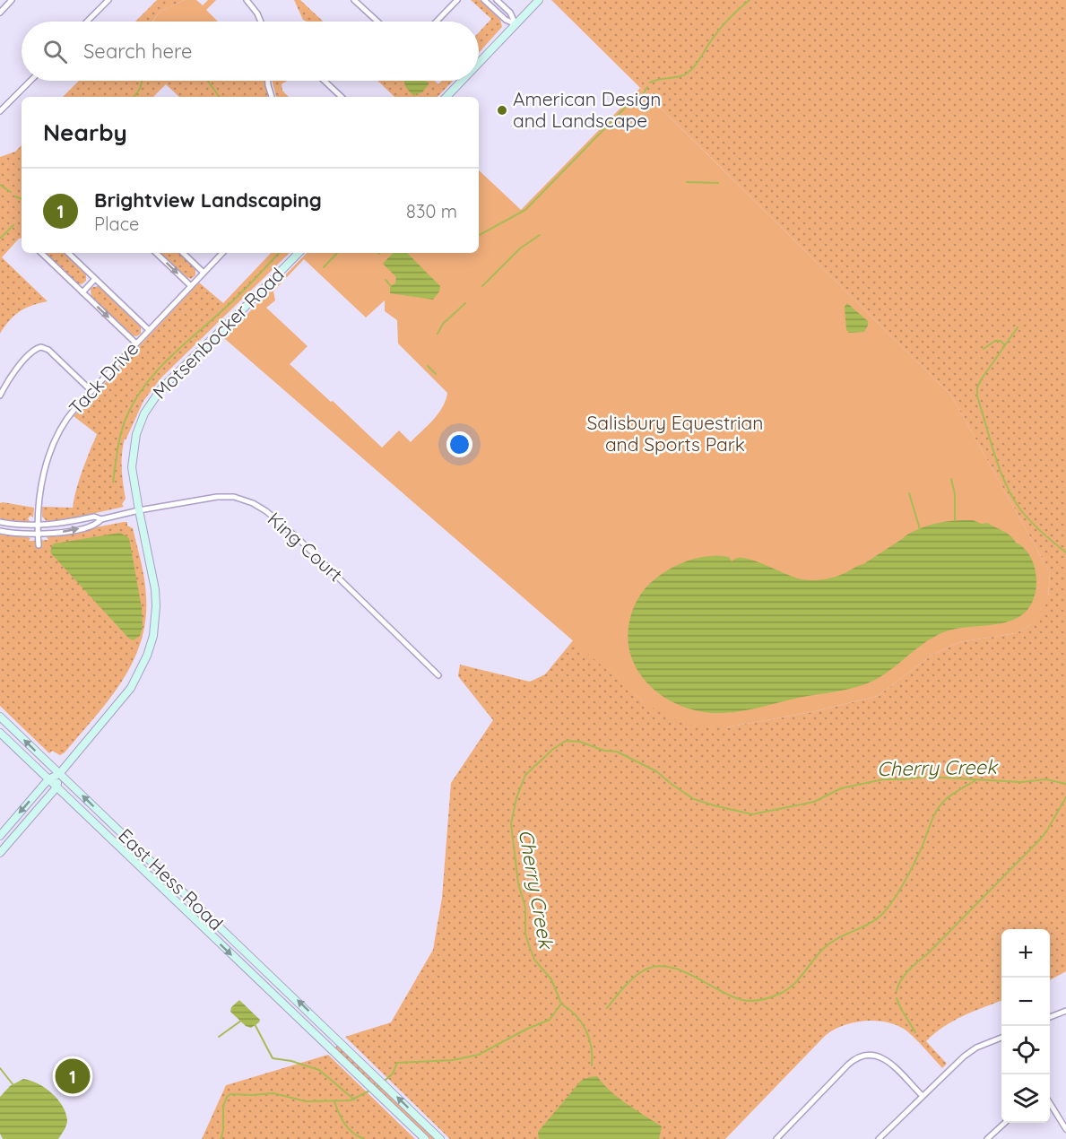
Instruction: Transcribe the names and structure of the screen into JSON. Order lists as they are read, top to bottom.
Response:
{
  "streets": {
    "main road": ["Motsenbocker Road", "East Hess Road"],
    "street": ["Tack Drive", "King Court"]
  },
  "crossings": [
    ["Motsenbocker Road", "King Court"],
    ["Motsenbocker Road", "East Hess Road"]
  ],
  "water": ["Cherry Creek"],
  "parks": ["Salisbury Equestrian and Sports Park"],
  "places": ["American Design and Landscape"],
  "page": {
    "search": "Search here",
    "heading": "Nearby",
    "list": [
      {
        "mark": "1",
        "name": "Brightview Landscaping",
        "note": "Place",
        "value": "830 m"
      }
    ],
    "map_buttons": ["+", "−"],
    "pins": "1"
  }
}
